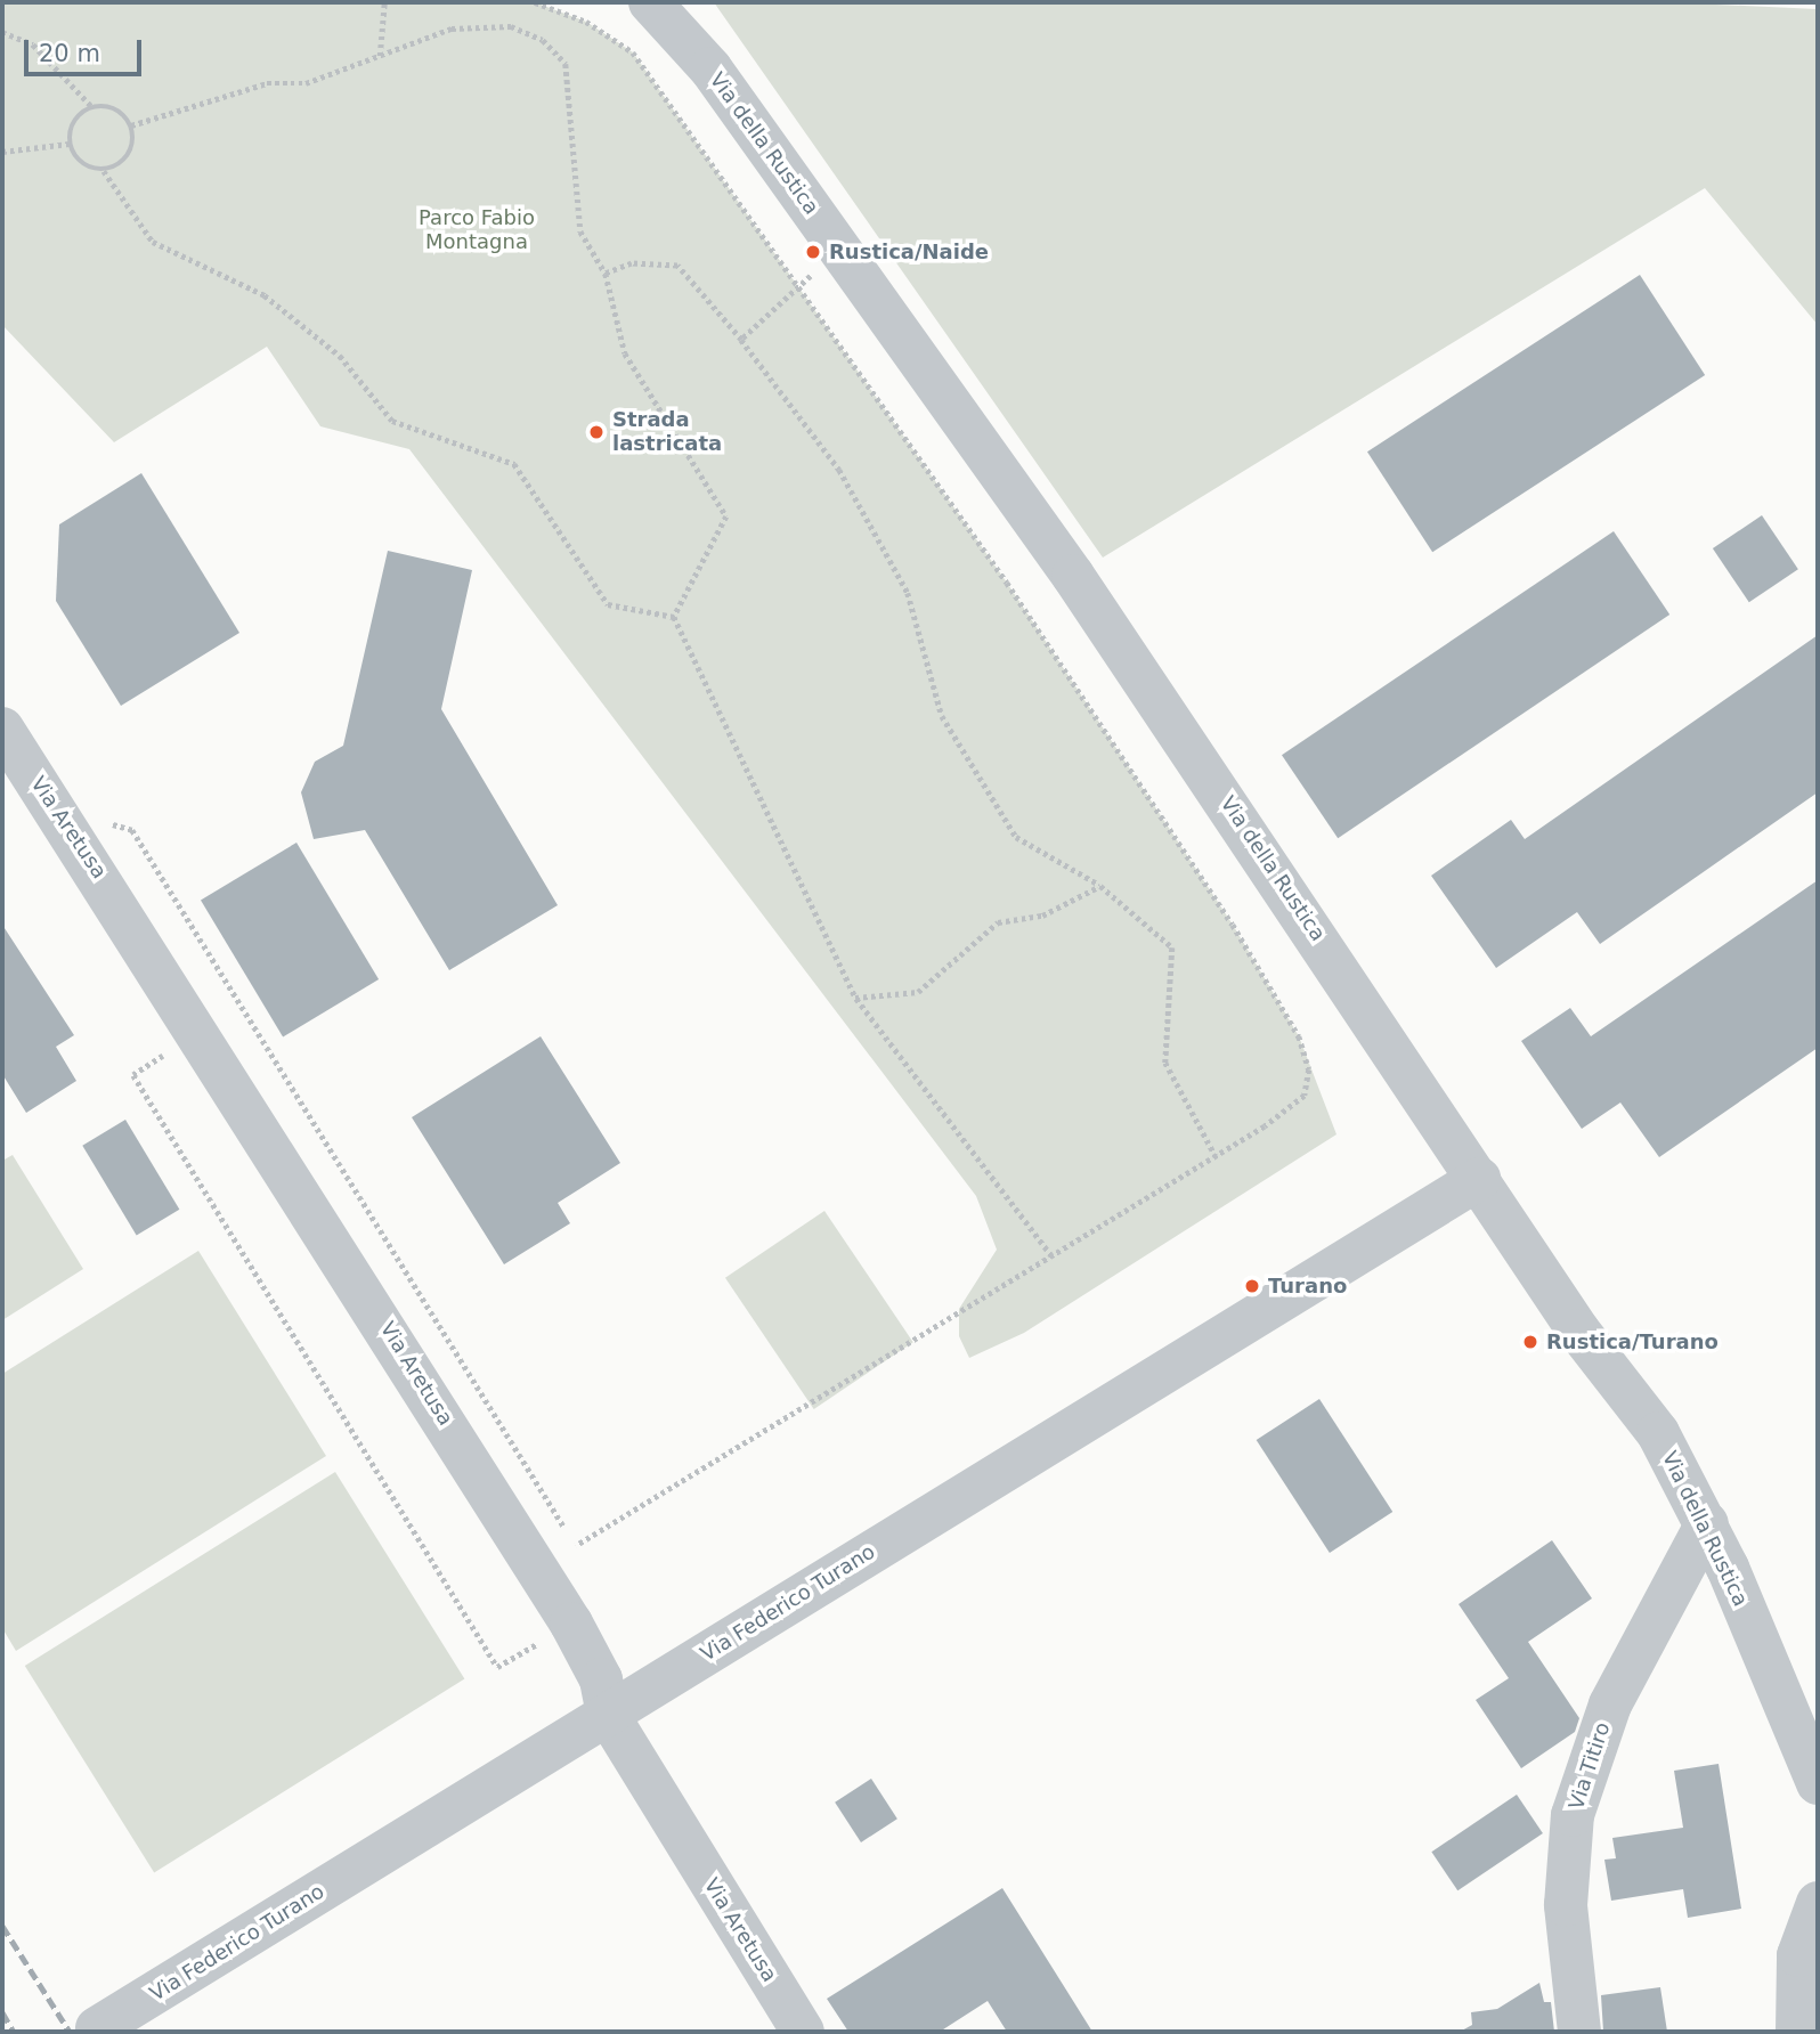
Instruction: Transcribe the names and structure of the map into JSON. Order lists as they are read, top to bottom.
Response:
{
  "streets": {
    "street": [
      "Via della Rustica",
      "Via Aretusa",
      "Via Federico Turano",
      "Via Titiro"
    ]
  },
  "crossings": [
    ["Via della Rustica", "Via Federico Turano"],
    ["Via della Rustica", "Via Titiro"],
    ["Via Aretusa", "Via Federico Turano"]
  ],
  "parks": ["Parco Fabio Montagna"],
  "places": [
    "Rustica/Naide",
    "Strada lastricata",
    "Turano",
    "Rustica/Turano"
  ],
  "scale_bar": "20 m"
}
